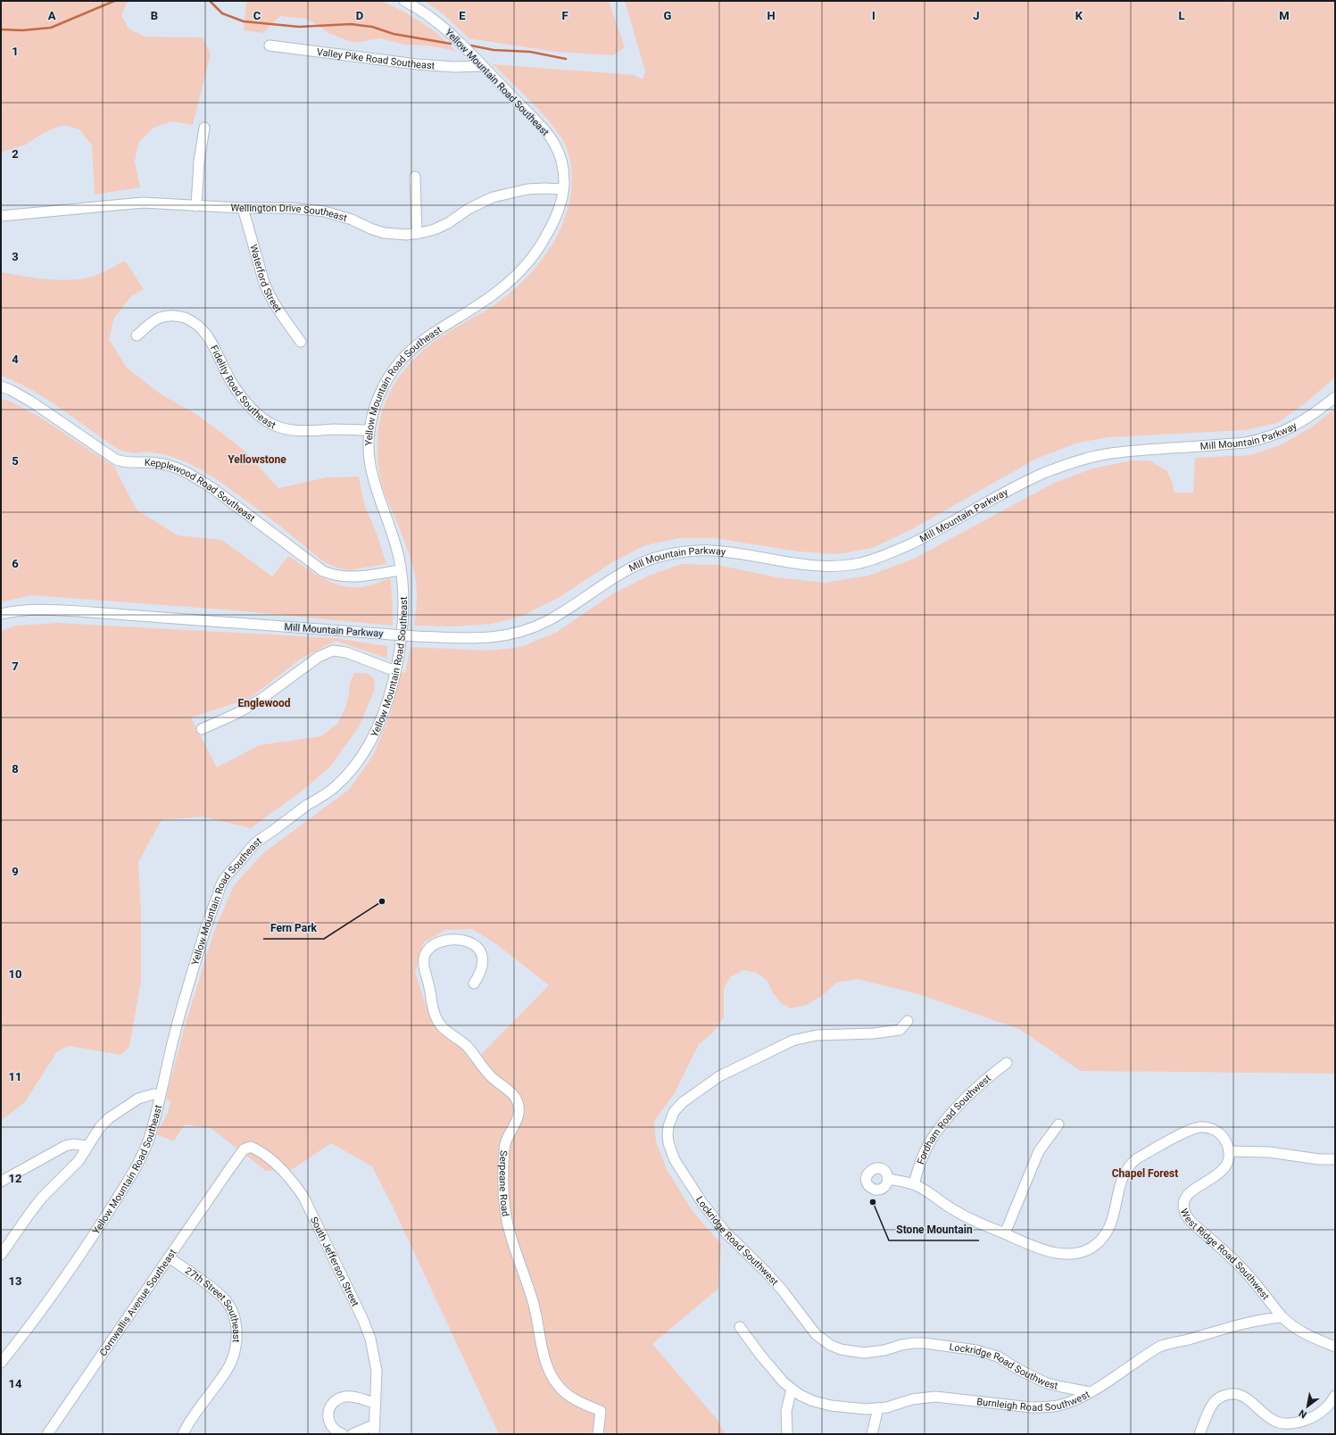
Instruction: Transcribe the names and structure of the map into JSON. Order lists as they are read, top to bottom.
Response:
{
  "streets": {
    "street": [
      "Valley Pike Road Southeast",
      "Yellow Mountain Road Southeast",
      "Wellington Drive Southeast",
      "Waterford Street",
      "Fidelity Road Southeast",
      "Mill Mountain Parkway",
      "Kepplewood Road Southeast",
      "Fordham Road Southwest",
      "Serpeane Road",
      "Lockridge Road Southwest",
      "West Ridge Road Southwest",
      "South Jefferson Street",
      "Cornwallis Avenue Southeast",
      "27th Street Southeast",
      "Burnleigh Road Southwest"
    ]
  },
  "crossings": [
    ["Valley Pike Road Southeast", "Yellow Mountain Road Southeast"],
    ["Yellow Mountain Road Southeast", "Wellington Drive Southeast"],
    ["Yellow Mountain Road Southeast", "Fidelity Road Southeast"],
    ["Yellow Mountain Road Southeast", "Kepplewood Road Southeast"],
    ["Wellington Drive Southeast", "Waterford Street"],
    ["Lockridge Road Southwest", "Burnleigh Road Southwest"],
    ["West Ridge Road Southwest", "Burnleigh Road Southwest"],
    ["South Jefferson Street", "Cornwallis Avenue Southeast"],
    ["Cornwallis Avenue Southeast", "27th Street Southeast"]
  ],
  "districts": ["Yellowstone", "Englewood", "Chapel Forest"],
  "places": ["Fern Park", "Stone Mountain"],
  "north": "bottom left",
  "grid": {
    "columns": [
      "A",
      "B",
      "C",
      "D",
      "E",
      "F",
      "G",
      "H",
      "I",
      "J",
      "K",
      "L",
      "M"
    ],
    "rows": [
      "1",
      "2",
      "3",
      "4",
      "5",
      "6",
      "7",
      "8",
      "9",
      "10",
      "11",
      "12",
      "13",
      "14"
    ]
  }
}
